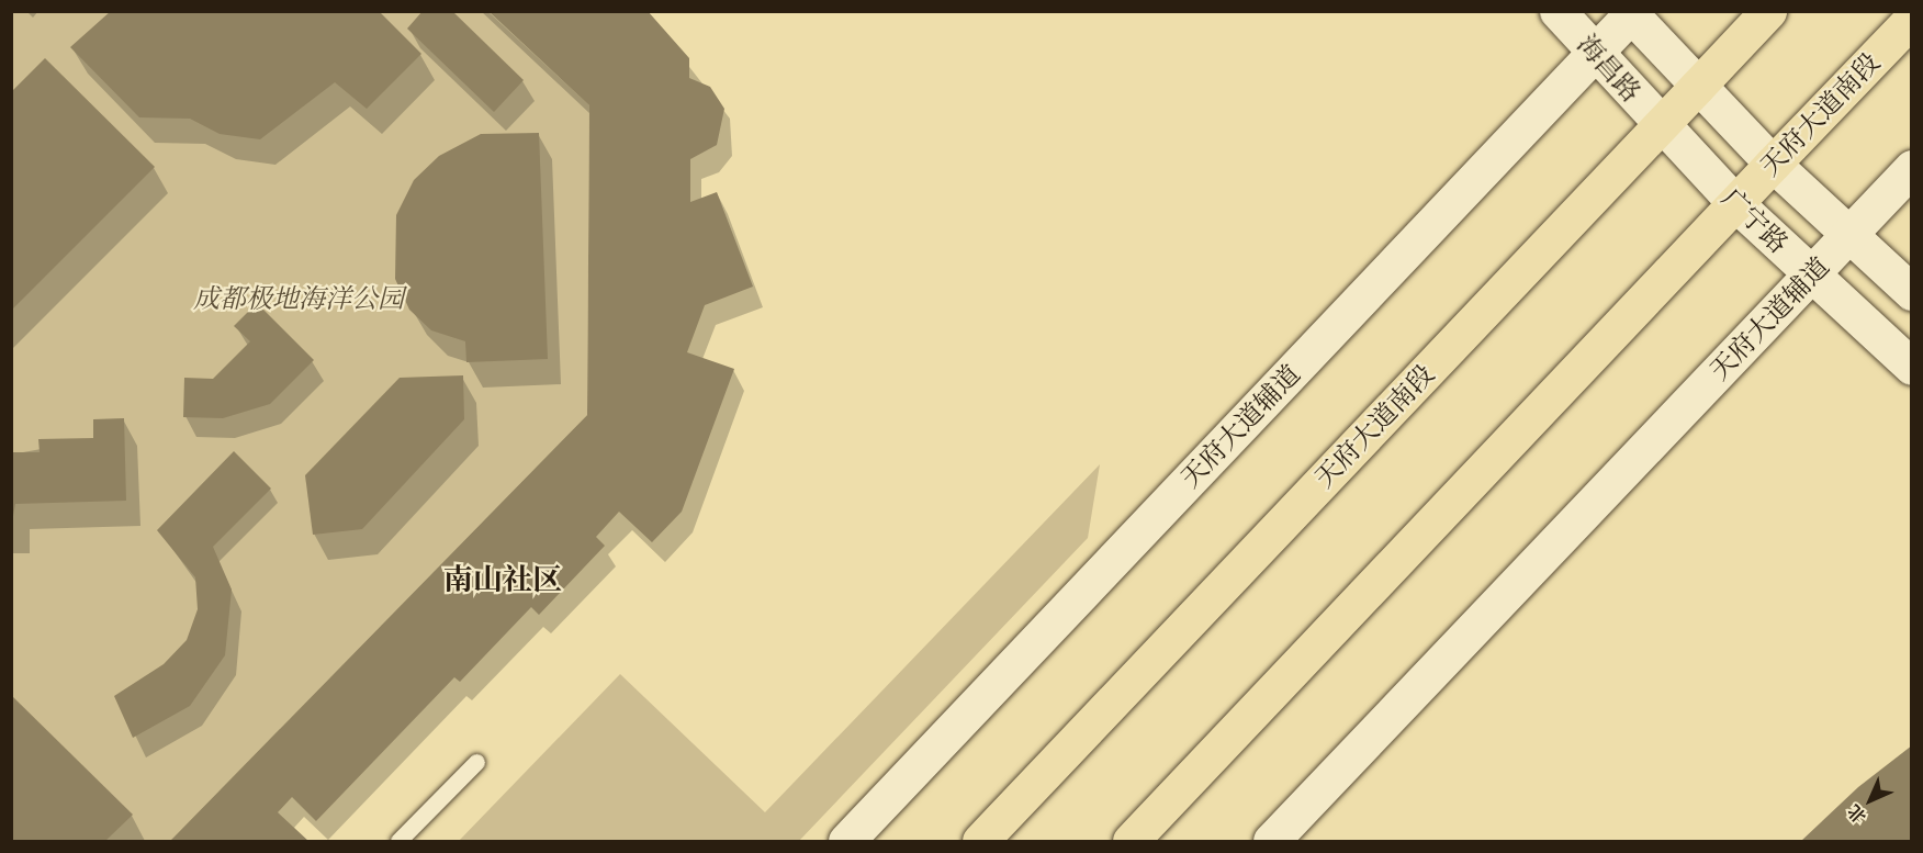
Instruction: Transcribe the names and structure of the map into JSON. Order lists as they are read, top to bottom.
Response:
{
  "streets": {
    "main road": ["天府大道南段"],
    "street": ["海昌路", "广宁路", "天府大道辅道"]
  },
  "crossings": [
    ["海昌路", "天府大道南段"],
    ["海昌路", "广宁路"],
    ["海昌路", "天府大道辅道"],
    ["天府大道南段", "广宁路"],
    ["广宁路", "天府大道辅道"]
  ],
  "districts": ["南山社区"],
  "parks": ["成都极地海洋公园"],
  "north": "bottom left"
}
